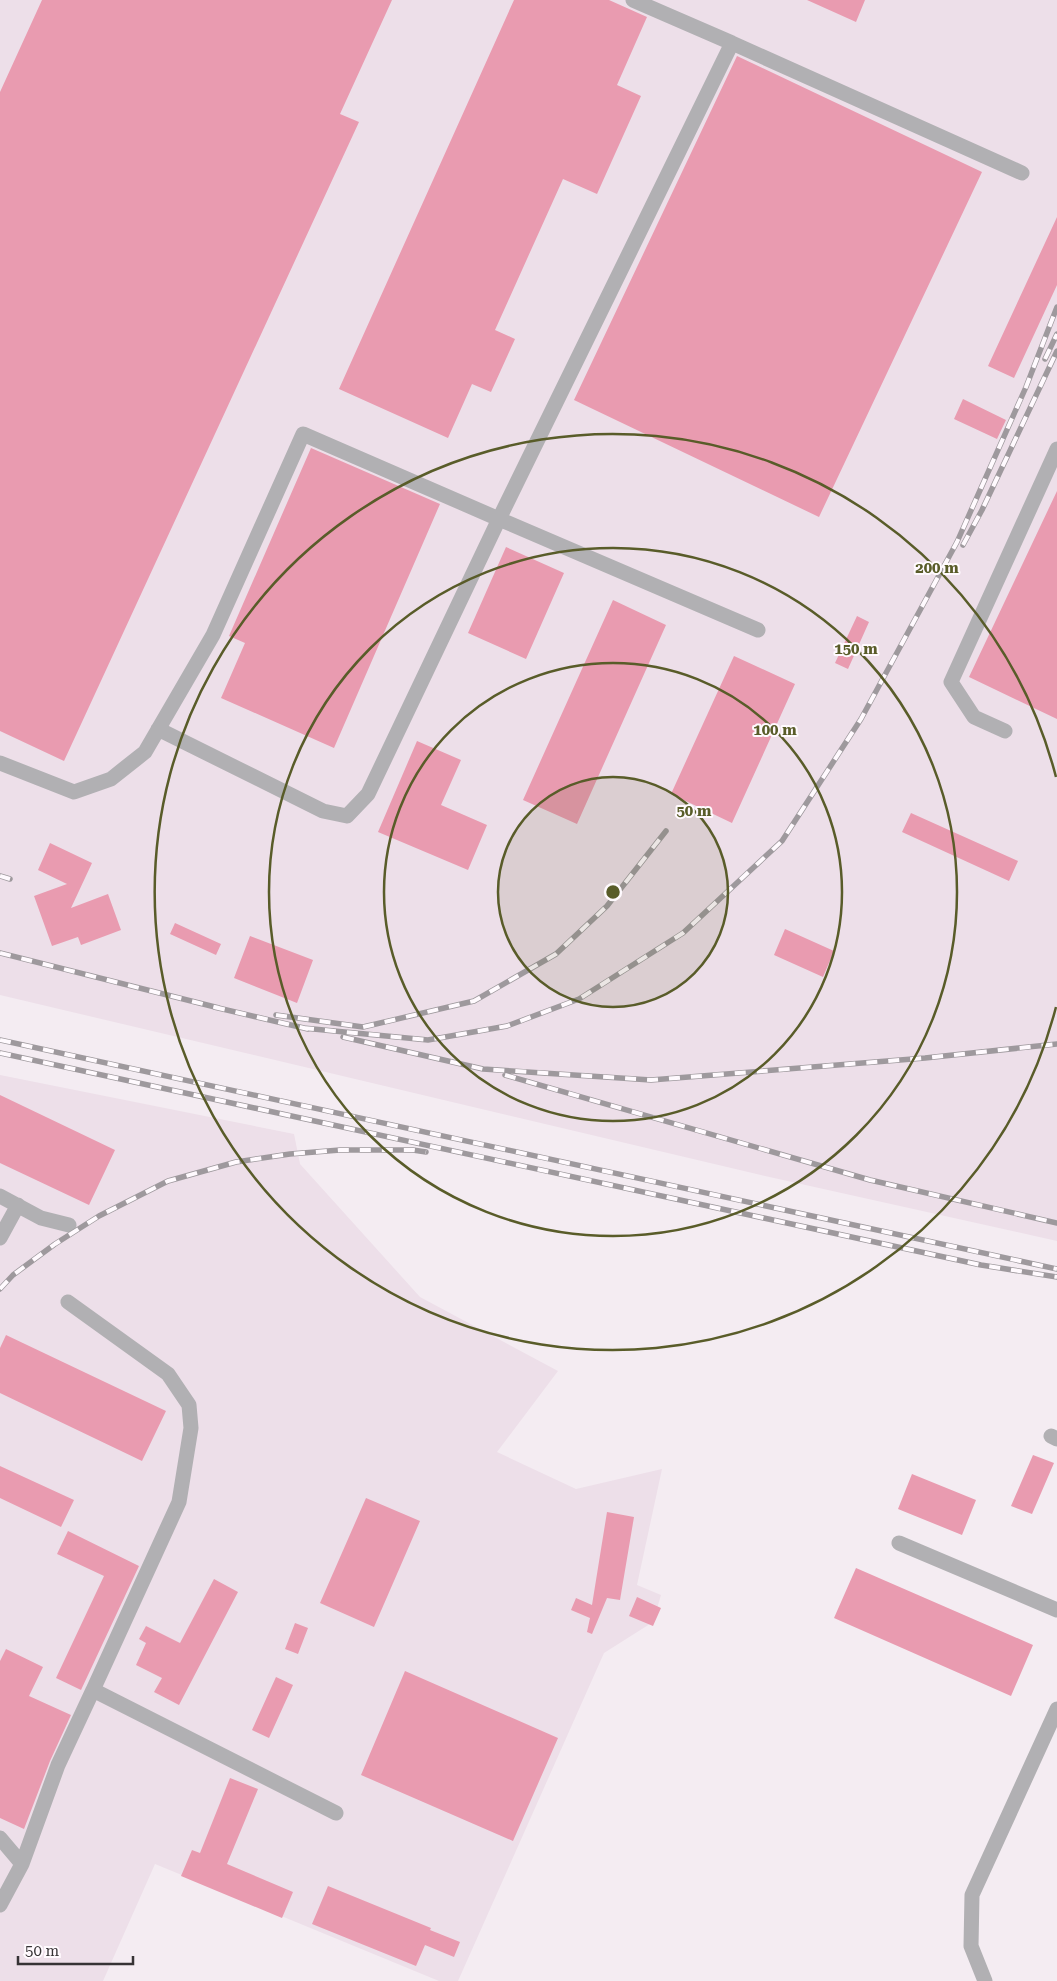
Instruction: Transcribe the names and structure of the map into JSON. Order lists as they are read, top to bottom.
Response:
{
  "scale_bar": "50 m",
  "rings": [
    "200 m",
    "150 m",
    "100 m",
    "50 m"
  ]
}
